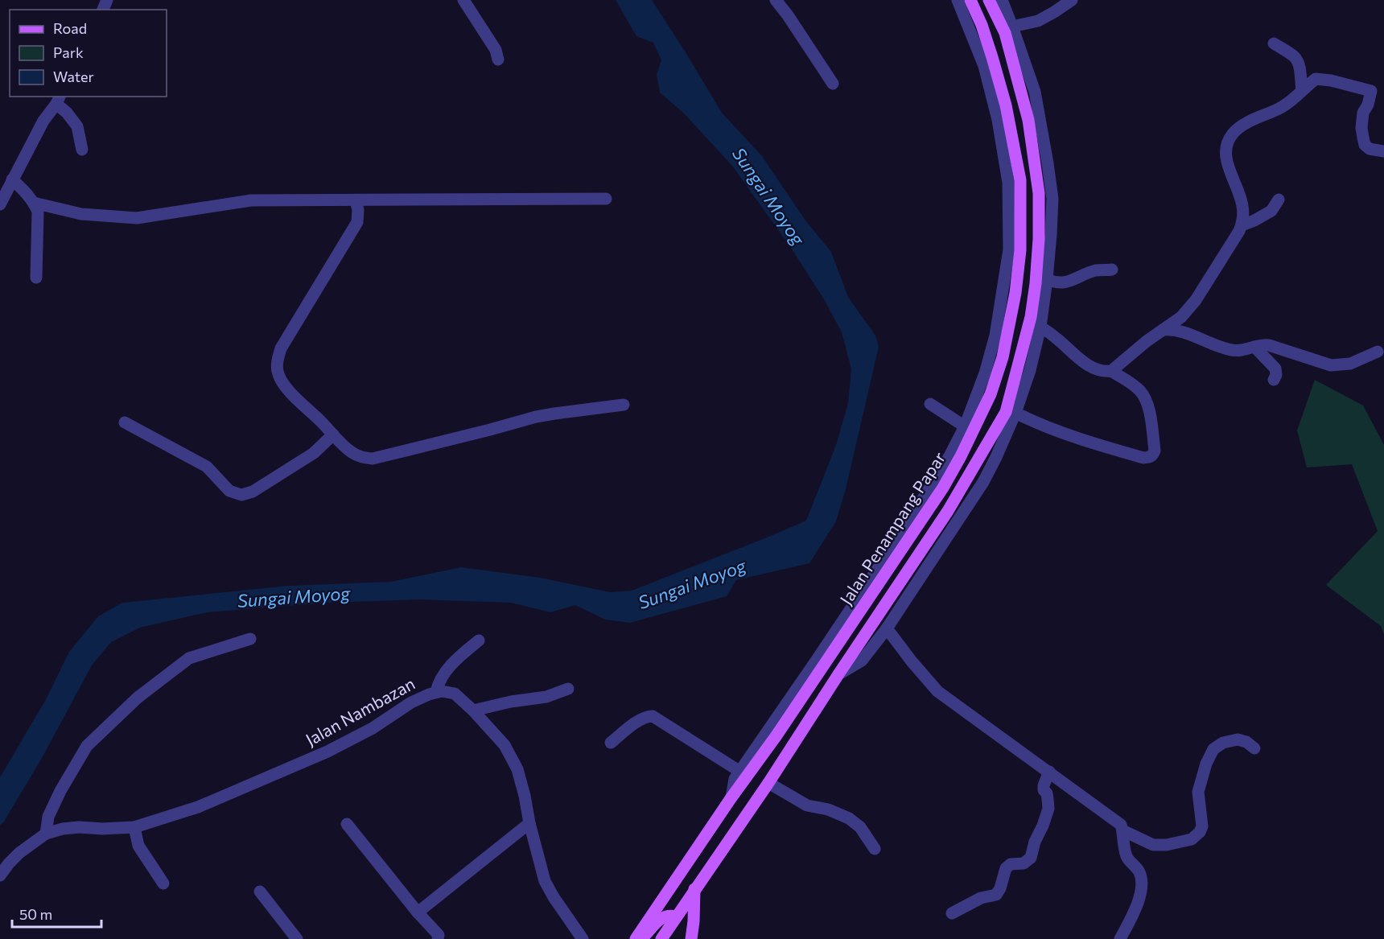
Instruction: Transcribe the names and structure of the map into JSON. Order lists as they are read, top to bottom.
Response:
{
  "streets": {
    "main road": ["Jalan Penampang Papar"],
    "street": ["Jalan Nambazan"]
  },
  "water": ["Sungai Moyog"],
  "legend": ["Road", "Park", "Water"],
  "scale_bar": "50 m"
}
